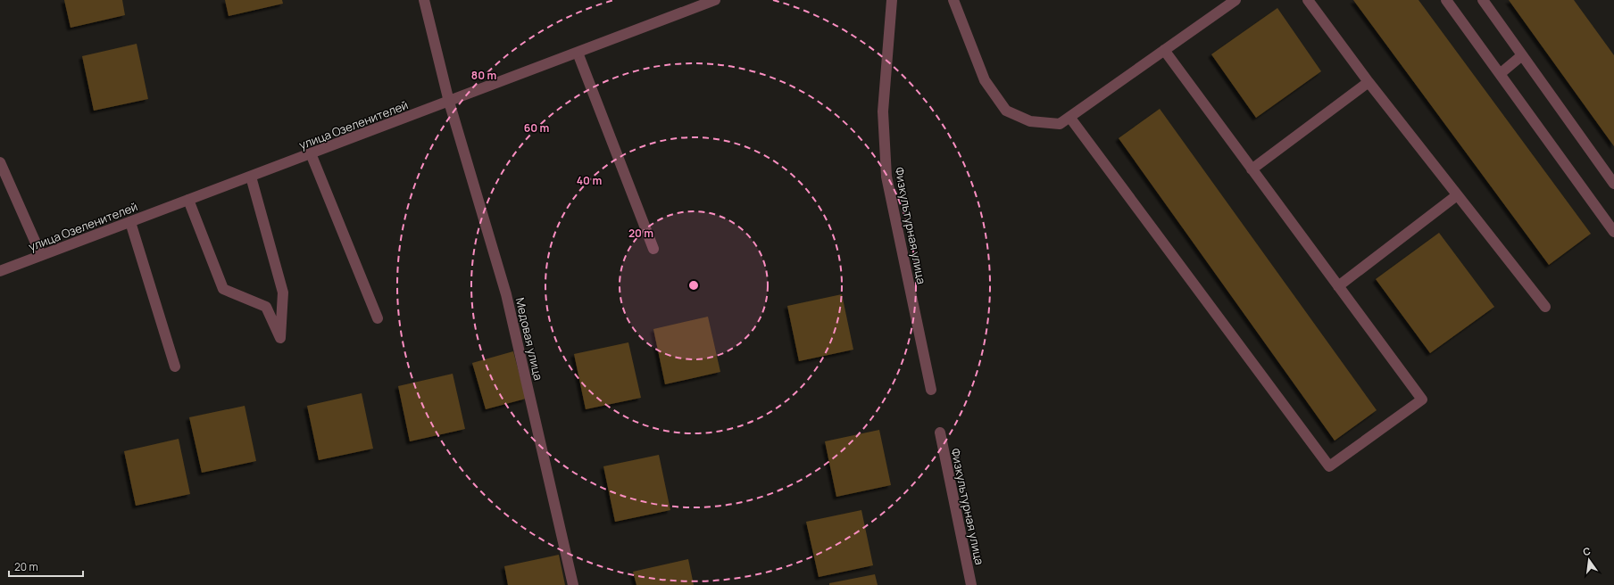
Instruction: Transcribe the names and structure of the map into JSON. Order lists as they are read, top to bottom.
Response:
{
  "streets": {
    "street": ["улица Озеленителей", "Физкультурная улица", "Медовая улица"]
  },
  "crossings": [
    ["улица Озеленителей", "Медовая улица"]
  ],
  "scale_bar": "20 m",
  "north": "top",
  "rings": [
    "80 m",
    "60 m",
    "40 m",
    "20 m"
  ]
}
